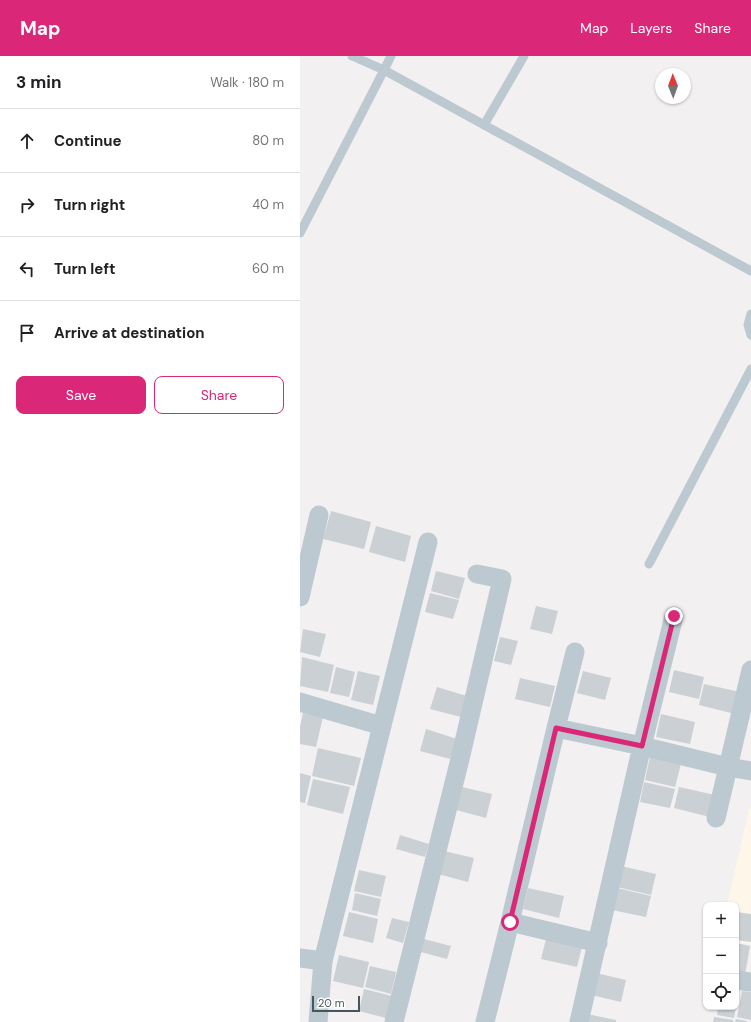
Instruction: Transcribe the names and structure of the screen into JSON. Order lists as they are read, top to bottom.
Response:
{
  "scale_bar": "20 m",
  "north": "top",
  "page": {
    "header": "Map",
    "nav": ["Map", "Layers", "Share"],
    "heading": ["3 min", "Walk · 180 m"],
    "list": [
      ["Continue", "80 m"],
      ["Turn right", "40 m"],
      ["Turn left", "60 m"],
      "Arrive at destination"
    ],
    "buttons": ["Save", "Share"],
    "map_buttons": ["+", "−"],
    "scale": "20 m"
  }
}
